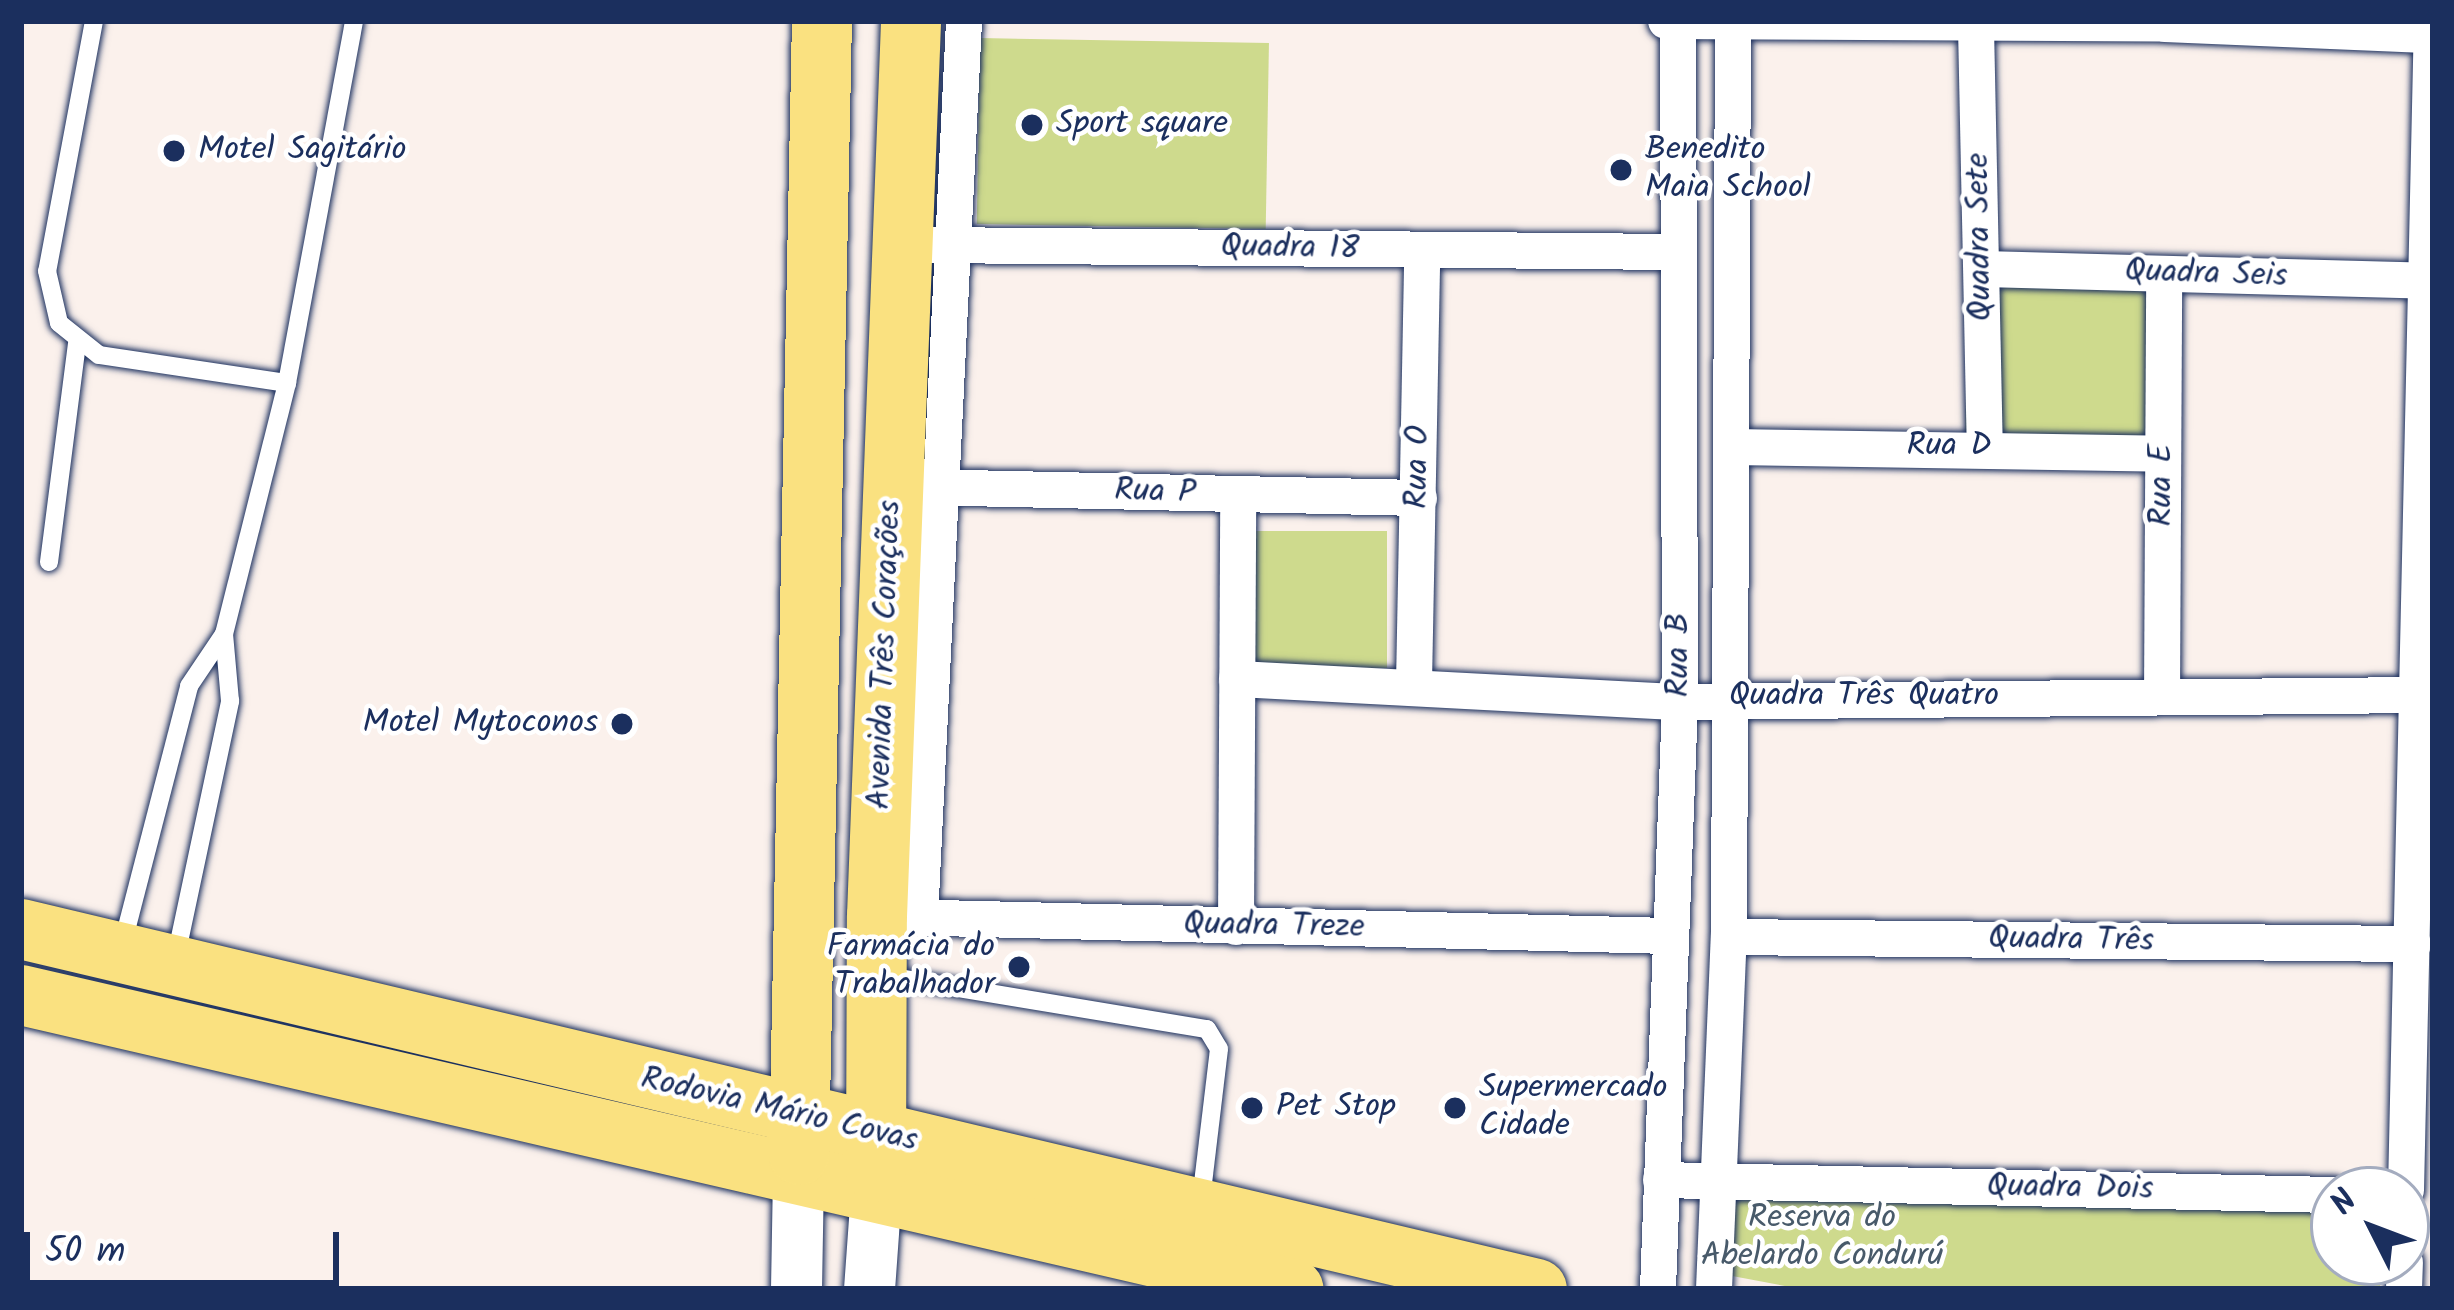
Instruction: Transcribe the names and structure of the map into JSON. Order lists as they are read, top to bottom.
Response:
{
  "streets": {
    "main road": ["Avenida Três Corações", "Rodovia Mário Covas"],
    "street": [
      "Quadra Sete",
      "Quadra 18",
      "Quadra Seis",
      "Rua D",
      "Rua O",
      "Rua E",
      "Rua P",
      "Rua B",
      "Quadra Três Quatro",
      "Quadra Treze",
      "Quadra Três",
      "Quadra Dois"
    ]
  },
  "crossings": [
    ["Quadra Sete", "Quadra Seis"],
    ["Quadra Sete", "Rua D"],
    ["Quadra 18", "Rua O"],
    ["Quadra 18", "Avenida Três Corações"],
    ["Quadra 18", "Rua B"],
    ["Quadra Seis", "Rua E"],
    ["Rua D", "Rua E"],
    ["Rua D", "Rua B"],
    ["Rua O", "Rua P"],
    ["Rua O", "Quadra Três Quatro"],
    ["Rua E", "Quadra Três Quatro"],
    ["Rua P", "Avenida Três Corações"],
    ["Avenida Três Corações", "Quadra Treze"],
    ["Avenida Três Corações", "Rodovia Mário Covas"],
    ["Rua B", "Quadra Três Quatro"],
    ["Rua B", "Quadra Treze"],
    ["Rua B", "Quadra Três"],
    ["Rua B", "Quadra Dois"]
  ],
  "parks": ["Reserva do Abelardo Condurú"],
  "places": [
    "Sport square",
    "Motel Sagitário",
    "Benedito Maia School",
    "Motel Mytoconos",
    "Farmácia do Trabalhador",
    "Pet Stop",
    "Supermercado Cidade"
  ],
  "scale_bar": "50 m",
  "north": "top left"
}
